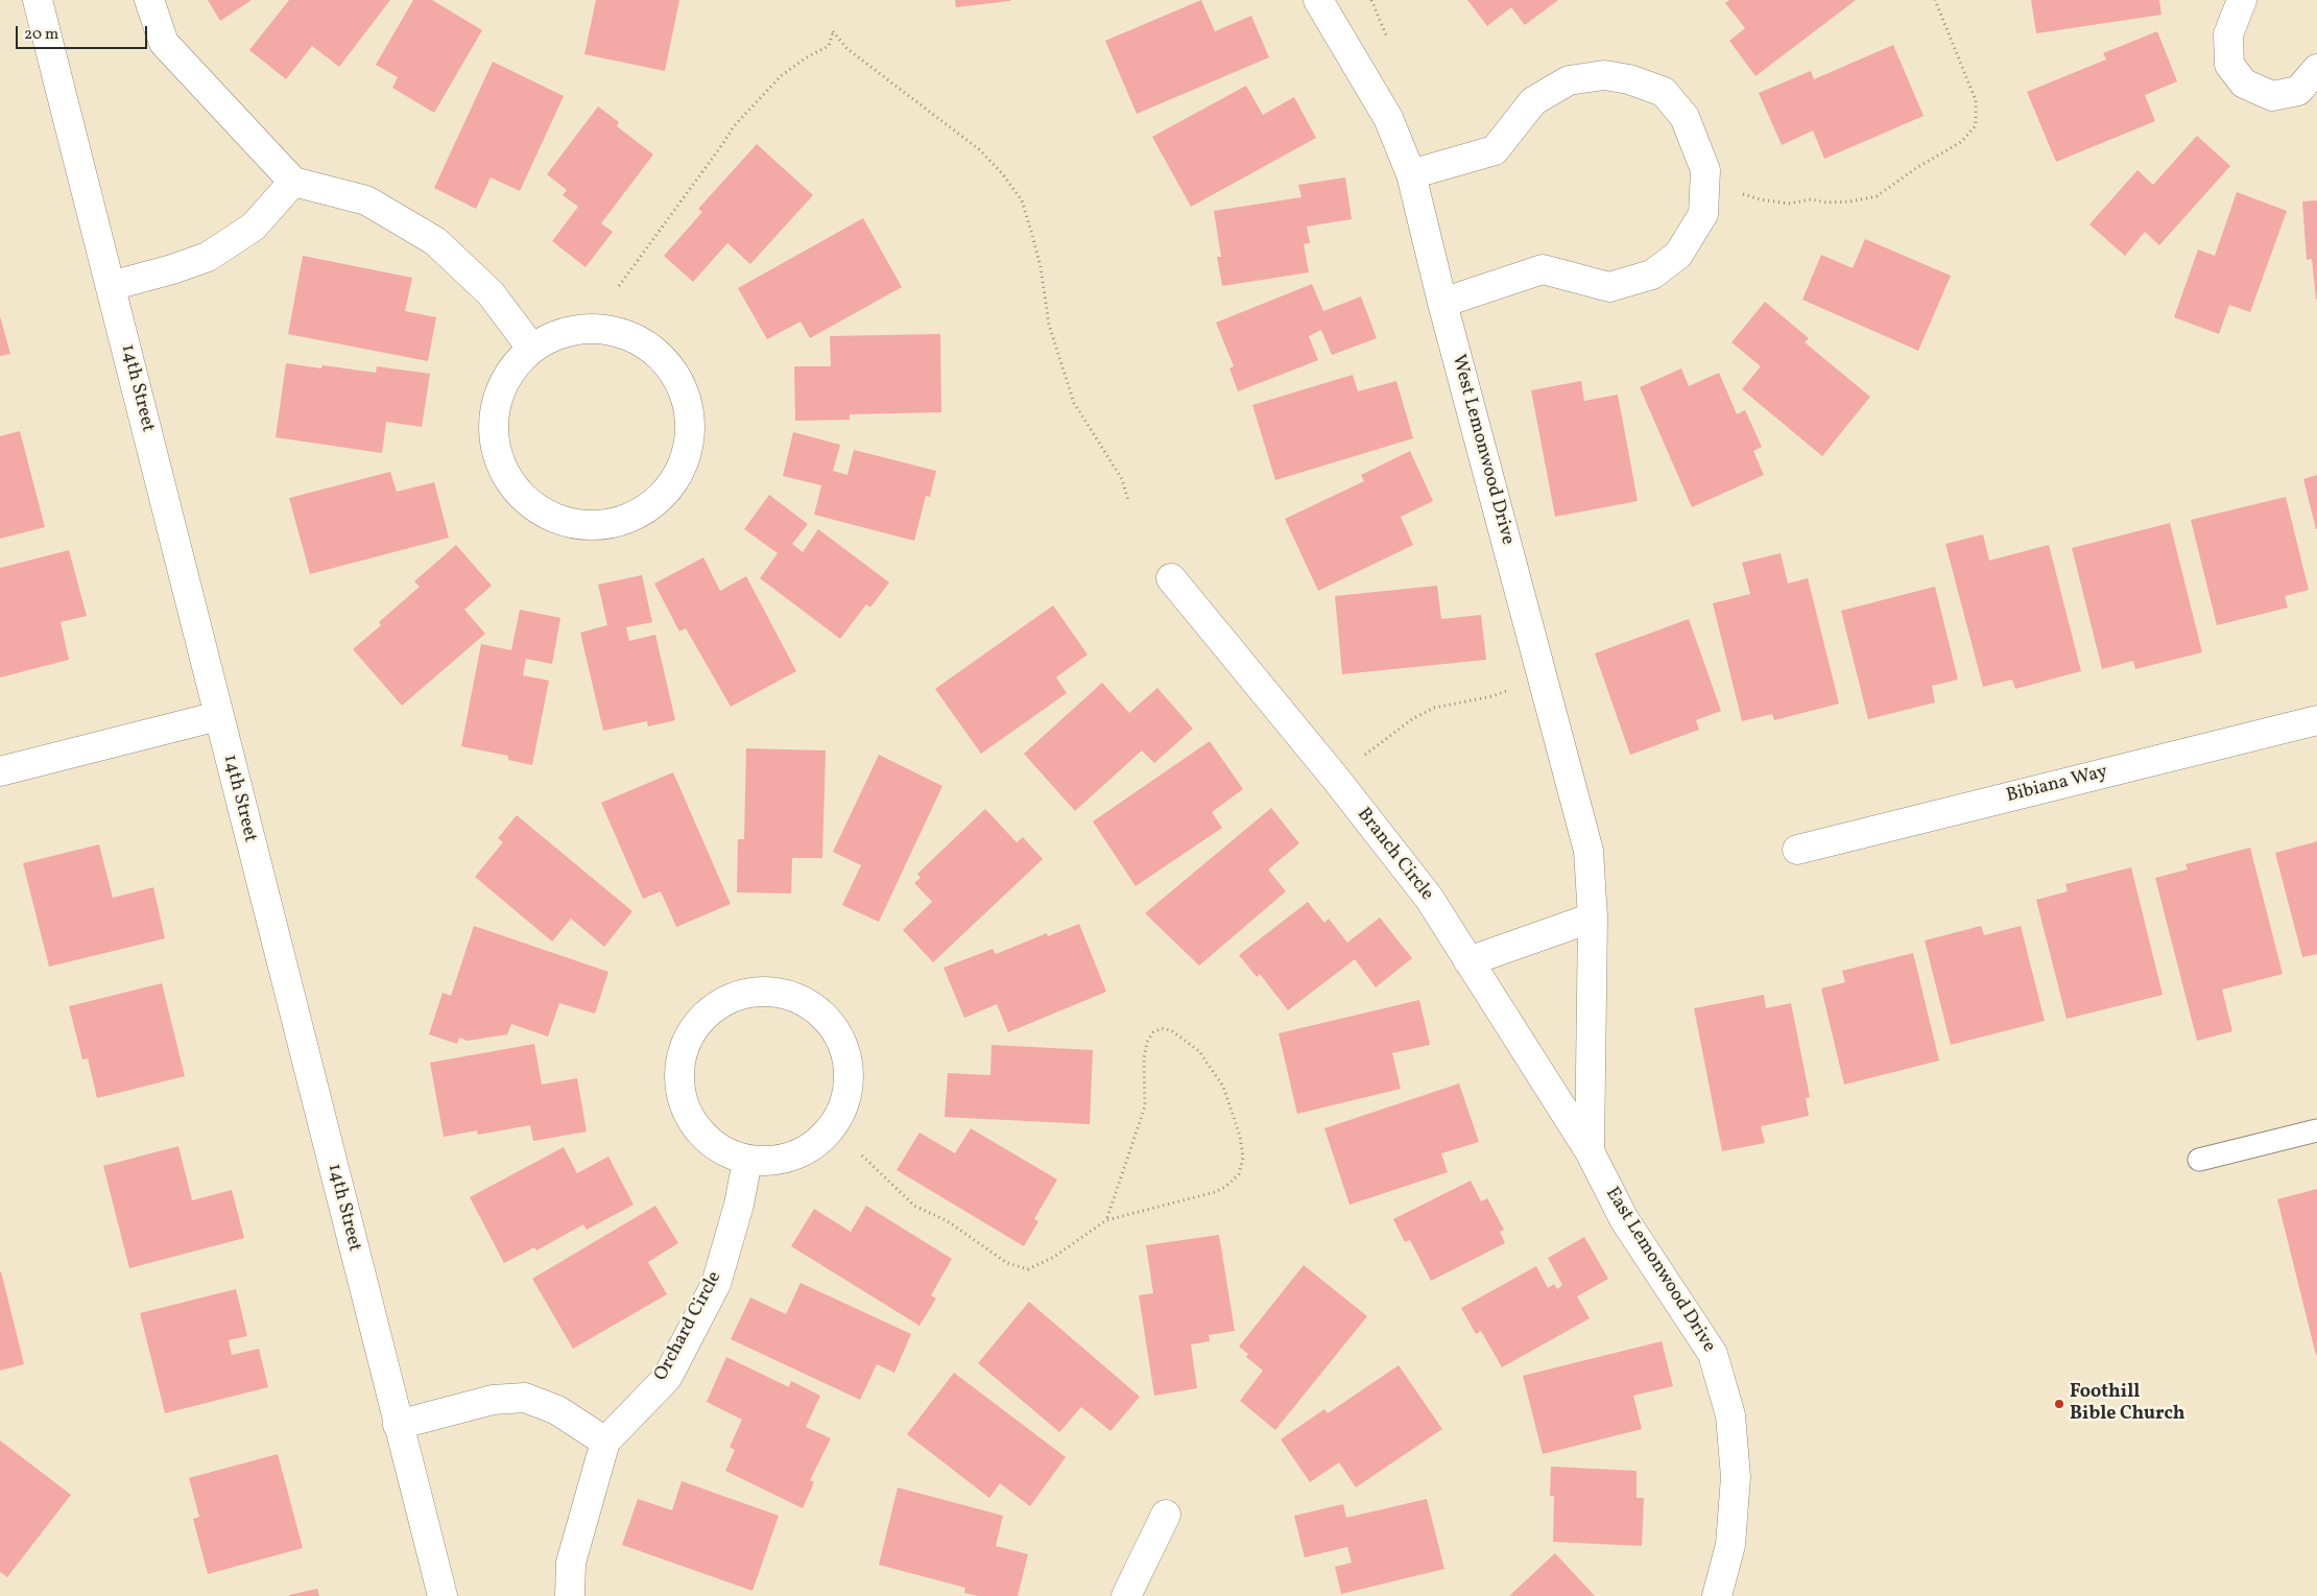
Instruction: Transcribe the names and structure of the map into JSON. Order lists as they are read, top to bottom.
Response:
{
  "streets": {
    "street": [
      "14th Street",
      "West Lemonwood Drive",
      "Bibiana Way",
      "Branch Circle",
      "East Lemonwood Drive",
      "Orchard Circle"
    ]
  },
  "crossings": [
    ["West Lemonwood Drive", "East Lemonwood Drive"],
    ["Branch Circle", "East Lemonwood Drive"]
  ],
  "places": ["Foothill Bible Church"],
  "scale_bar": "20 m"
}
